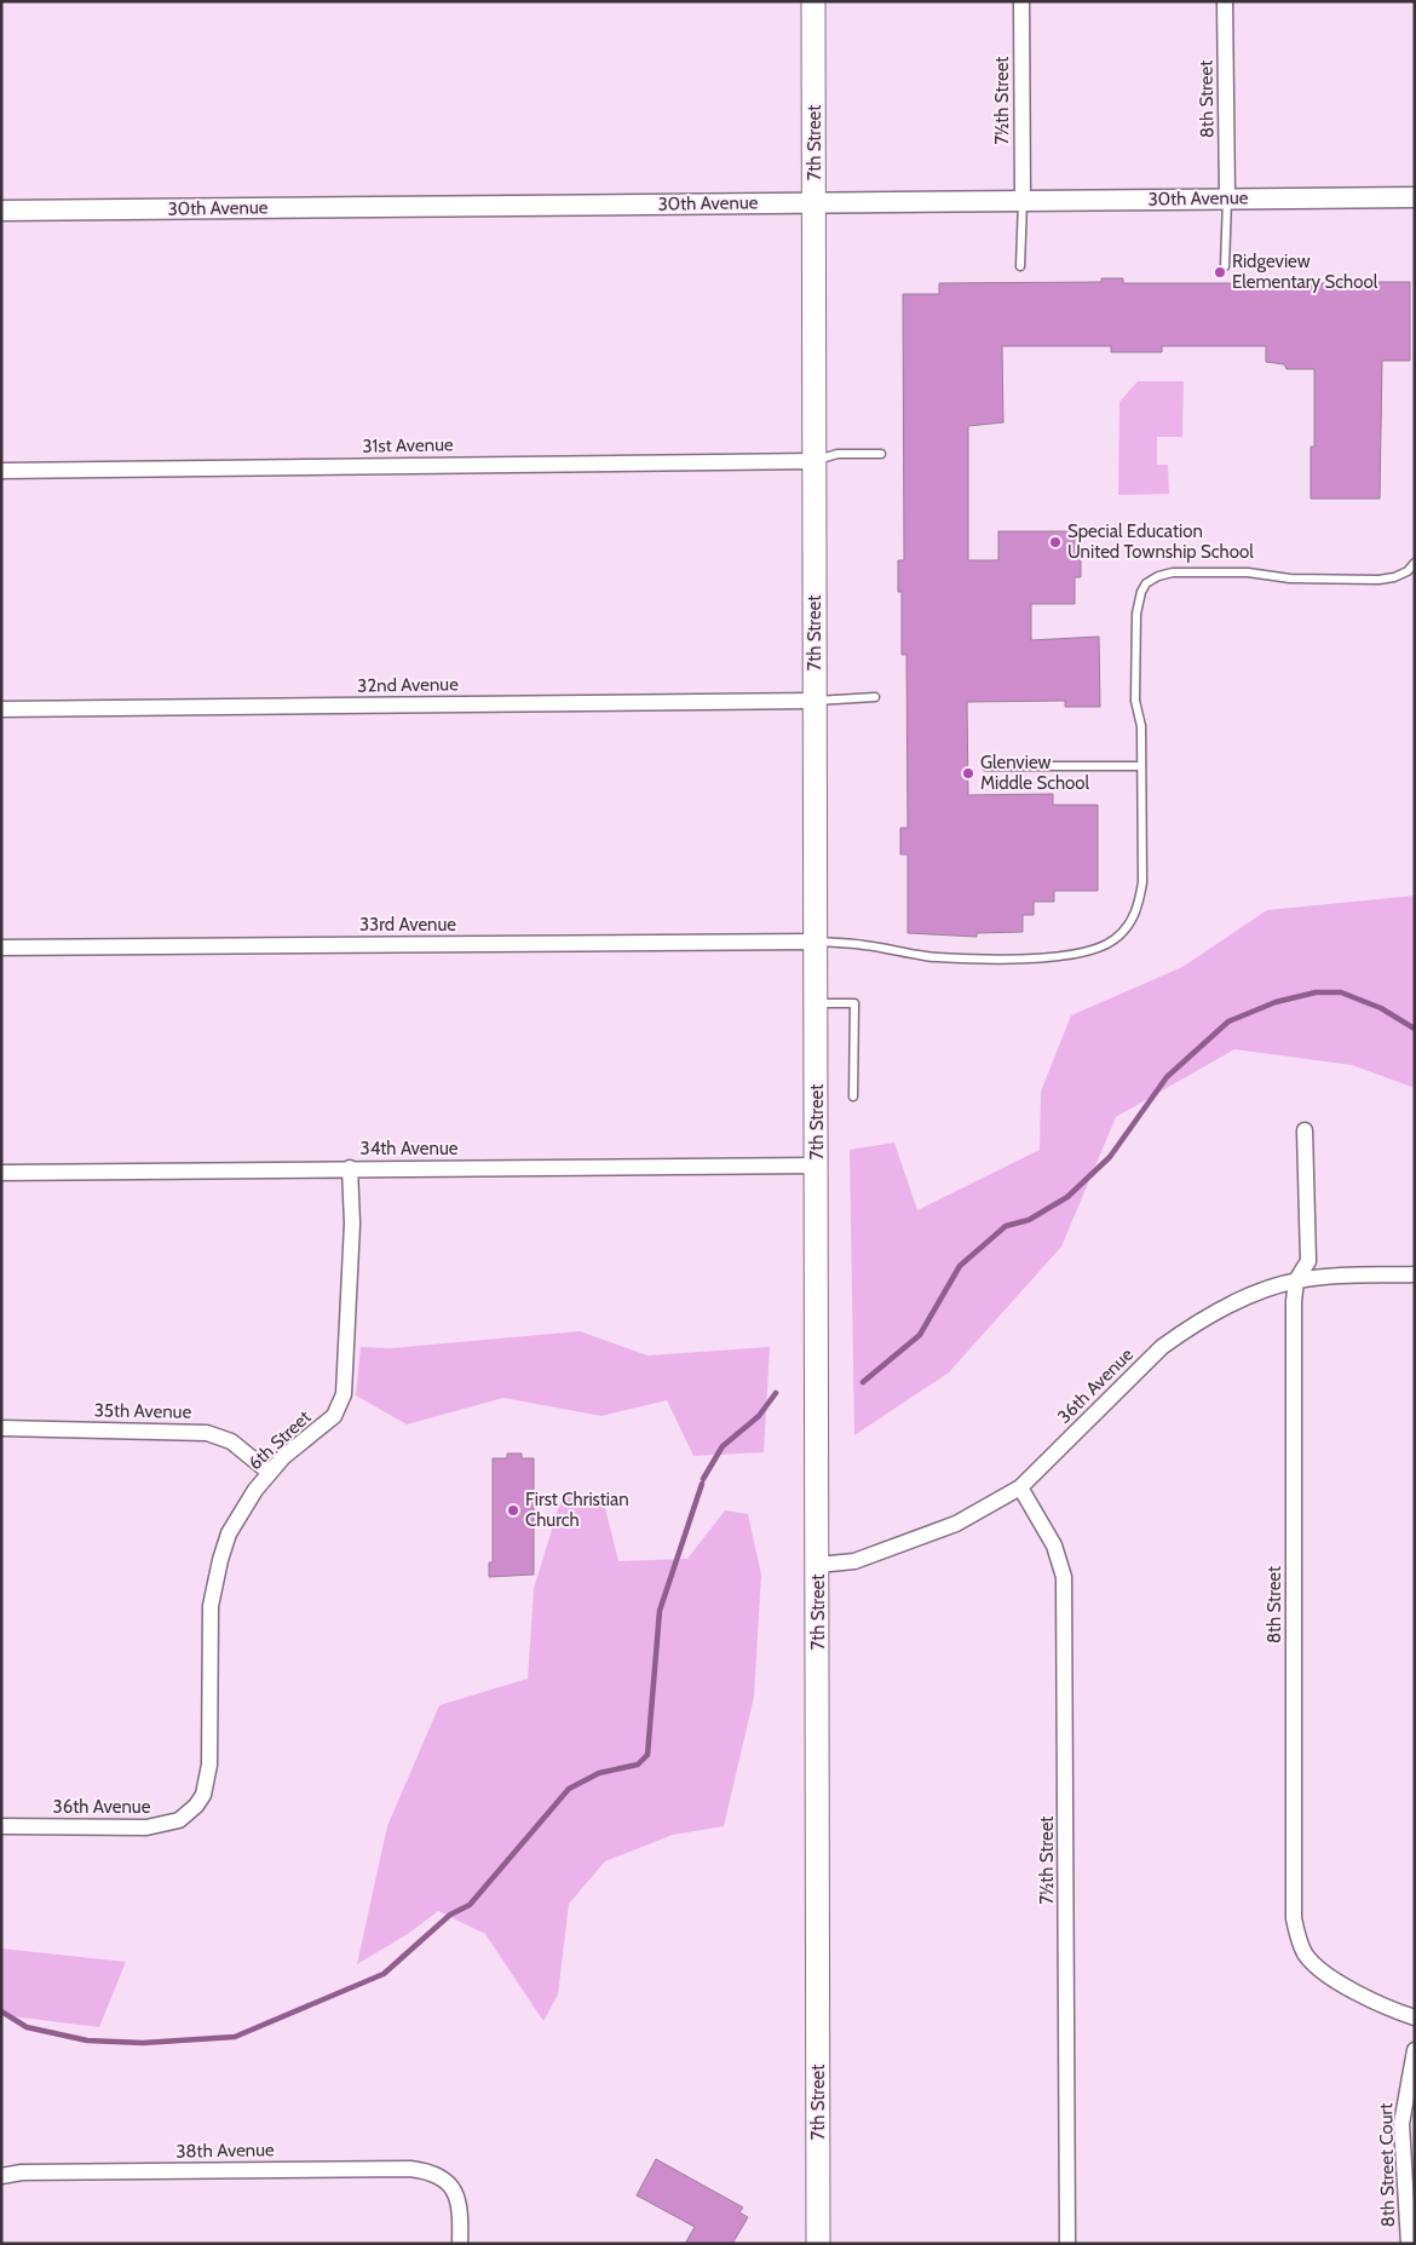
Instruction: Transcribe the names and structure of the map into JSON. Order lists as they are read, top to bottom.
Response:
{
  "streets": {
    "main road": ["7th Street"],
    "street": [
      "8th Street",
      "7½th Street",
      "30th Avenue",
      "31st Avenue",
      "32nd Avenue",
      "33rd Avenue",
      "34th Avenue",
      "36th Avenue",
      "35th Avenue",
      "6th Street",
      "38th Avenue",
      "8th Street Court"
    ]
  },
  "crossings": [
    ["8th Street", "30th Avenue"],
    ["8th Street", "36th Avenue"],
    ["7½th Street", "30th Avenue"],
    ["7½th Street", "36th Avenue"],
    ["7th Street", "30th Avenue"],
    ["7th Street", "31st Avenue"],
    ["7th Street", "32nd Avenue"],
    ["7th Street", "33rd Avenue"],
    ["7th Street", "34th Avenue"],
    ["7th Street", "36th Avenue"],
    ["34th Avenue", "6th Street"],
    ["36th Avenue", "6th Street"],
    ["35th Avenue", "6th Street"]
  ],
  "places": [
    "Ridgeview Elementary School",
    "Special Education United Township School",
    "Glenview Middle School",
    "First Christian Church"
  ]
}
